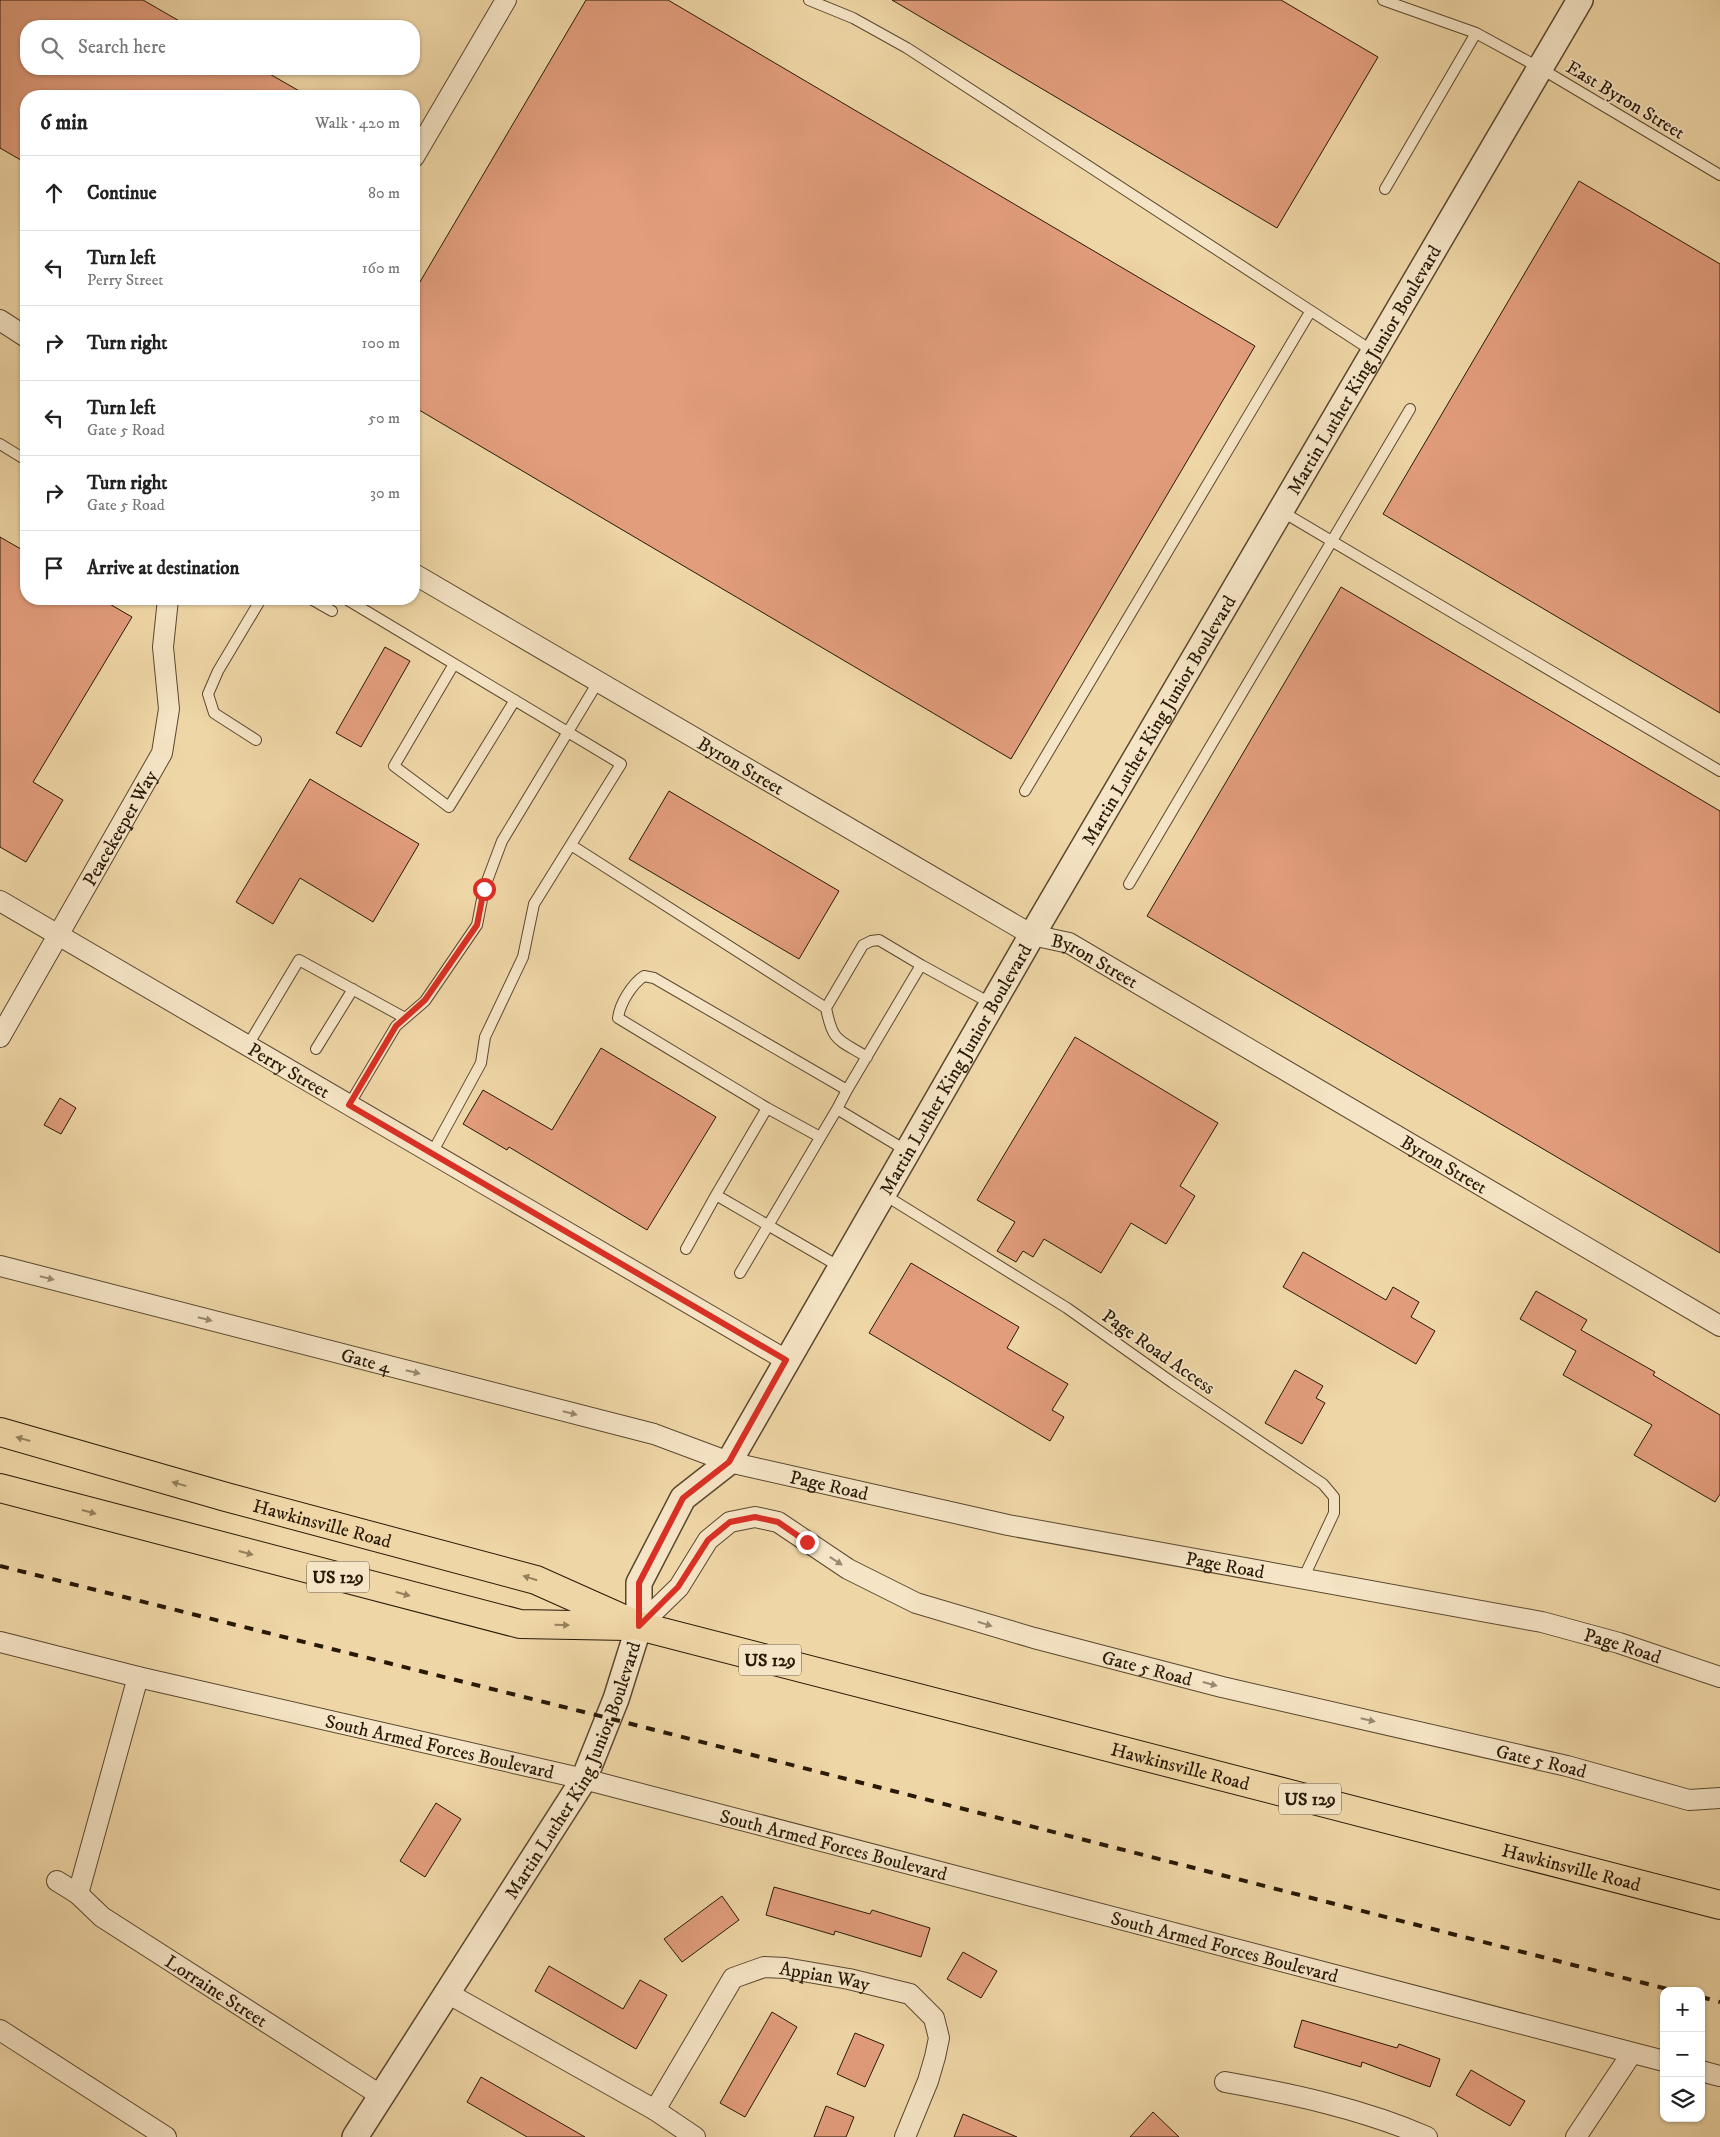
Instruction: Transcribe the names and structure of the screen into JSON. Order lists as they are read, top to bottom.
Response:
{
  "streets": {
    "main road": ["Hawkinsville Road", "US 129"],
    "street": [
      "Martin Luther King Junior Boulevard",
      "Byron Street",
      "Peacekeeper Way",
      "Perry Street",
      "Gate 4",
      "Page Road",
      "Gate 5 Road",
      "South Armed Forces Boulevard",
      "Appian Way",
      "Lorraine Street"
    ],
    "lane": ["East Byron Street", "Page Road Access"]
  },
  "crossings": [
    ["East Byron Street", "Martin Luther King Junior Boulevard"],
    ["Martin Luther King Junior Boulevard", "Byron Street"],
    ["Martin Luther King Junior Boulevard", "Perry Street"],
    ["Martin Luther King Junior Boulevard", "Page Road Access"],
    ["Martin Luther King Junior Boulevard", "Gate 4"],
    ["Martin Luther King Junior Boulevard", "Page Road"],
    ["Martin Luther King Junior Boulevard", "Hawkinsville Road"],
    ["Martin Luther King Junior Boulevard", "Gate 5 Road"],
    ["Martin Luther King Junior Boulevard", "South Armed Forces Boulevard"],
    ["Martin Luther King Junior Boulevard", "Lorraine Street"],
    ["Peacekeeper Way", "Perry Street"],
    ["Page Road Access", "Page Road"],
    ["Gate 4", "Page Road"],
    ["Hawkinsville Road", "Gate 5 Road"]
  ],
  "one_way": ["Gate 4", "Gate 5 Road"],
  "page": {
    "search": "Search here",
    "heading": ["6 min", "Walk · 420 m"],
    "list": [
      ["Continue", "80 m"],
      ["Turn left", "Perry Street", "160 m"],
      ["Turn right", "100 m"],
      ["Turn left", "Gate 5 Road", "50 m"],
      ["Turn right", "Gate 5 Road", "30 m"],
      "Arrive at destination"
    ],
    "map_buttons": ["+", "−"]
  }
}
